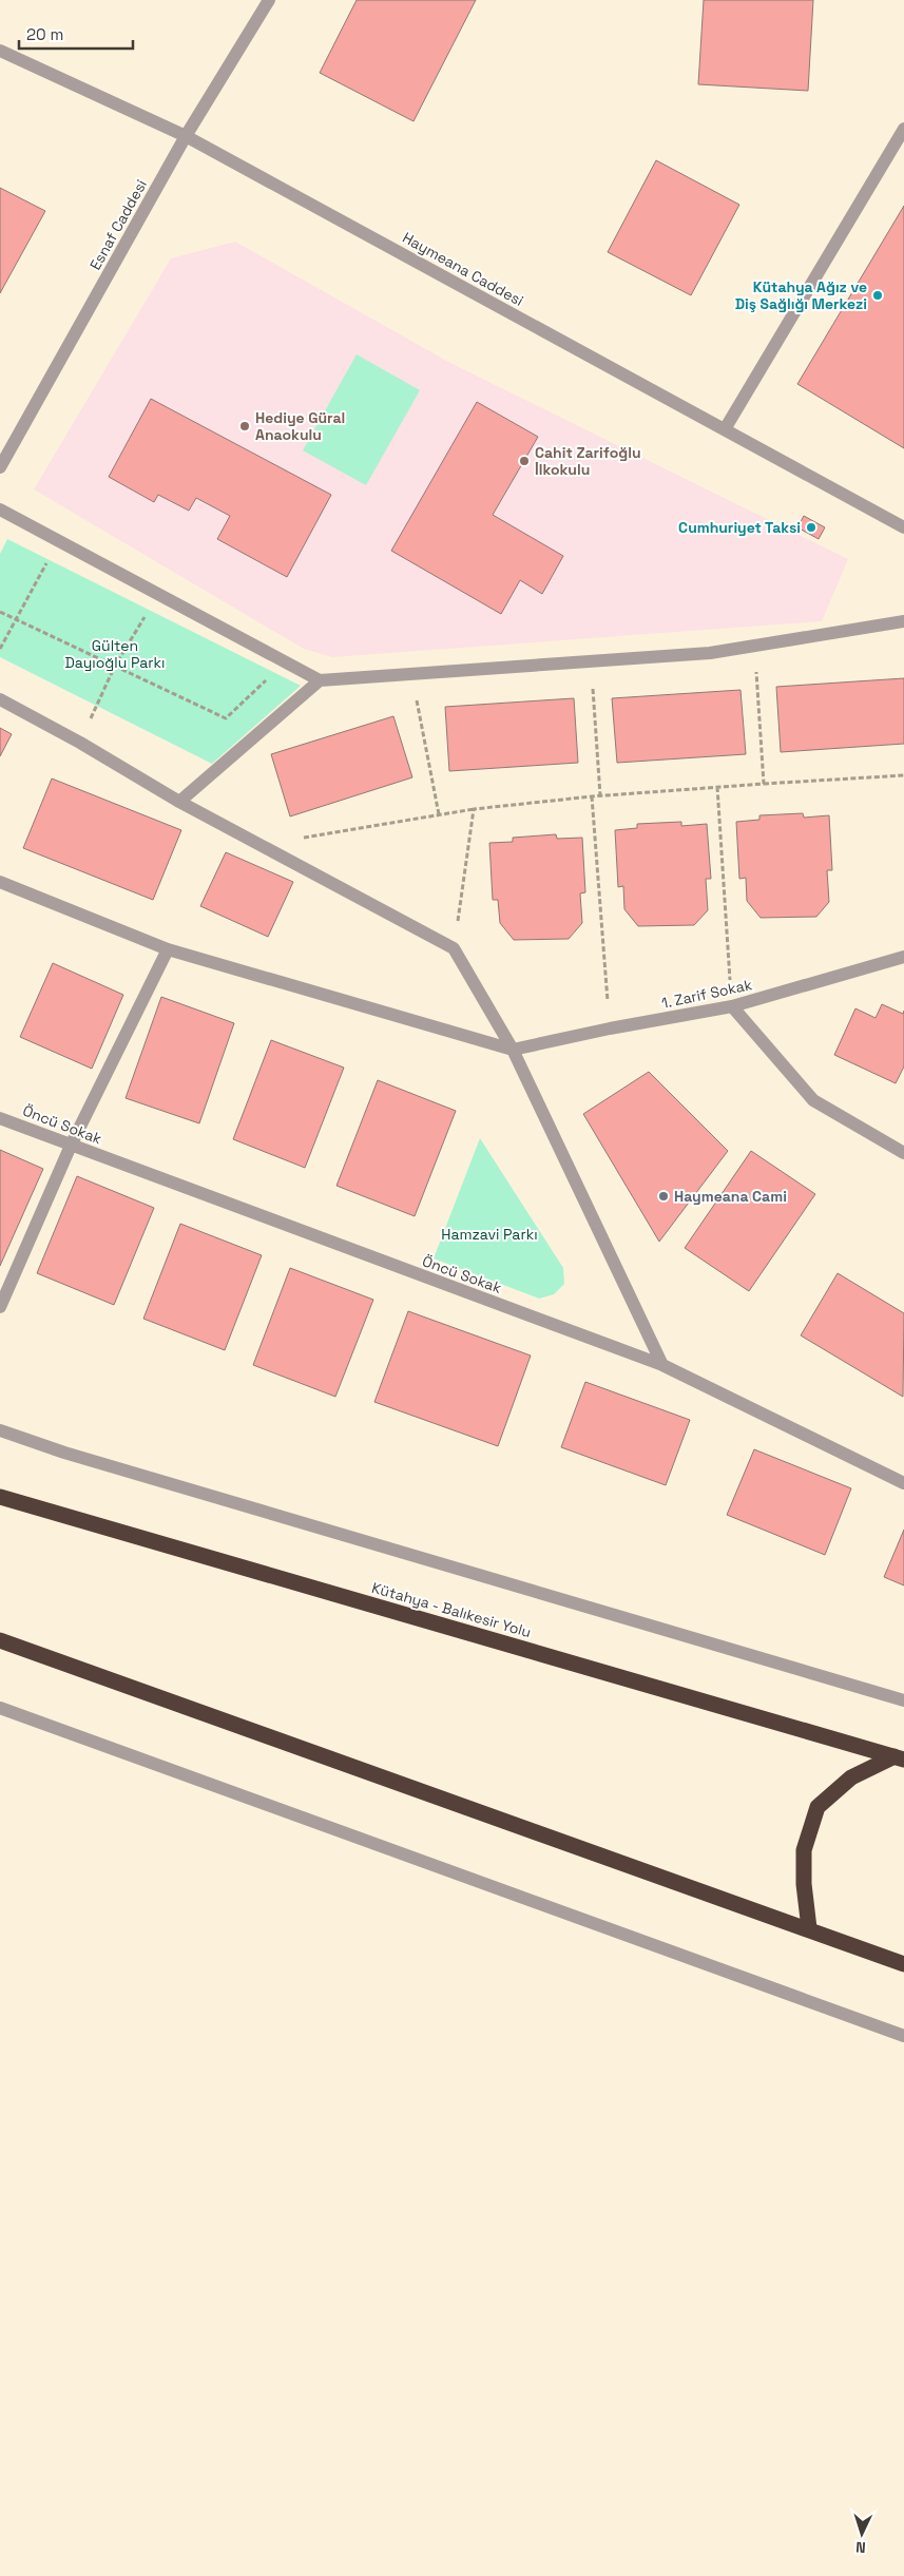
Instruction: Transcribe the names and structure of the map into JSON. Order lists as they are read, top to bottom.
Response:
{
  "streets": {
    "highway": ["Kütahya - Balıkesir Yolu"],
    "street": [
      "Esnaf Caddesi",
      "Haymeana Caddesi",
      "1. Zarif Sokak",
      "Öncü Sokak"
    ]
  },
  "crossings": [
    ["Esnaf Caddesi", "Haymeana Caddesi"]
  ],
  "parks": ["Gülten Dayıoğlu Parkı", "Hamzavi Parkı"],
  "places": [
    "Kütahya Ağız ve Diş Sağlığı Merkezi",
    "Hediye Güral Anaokulu",
    "Cahit Zarifoğlu İlkokulu",
    "Cumhuriyet Taksi",
    "Haymeana Cami"
  ],
  "scale_bar": "20 m",
  "north": "bottom"
}
